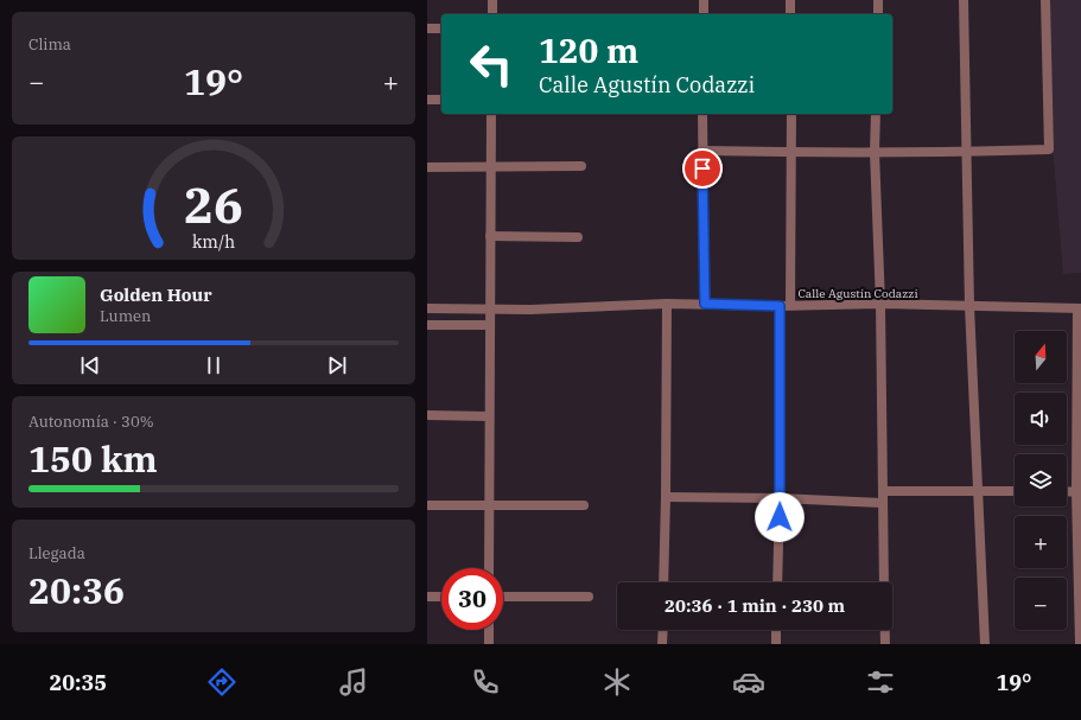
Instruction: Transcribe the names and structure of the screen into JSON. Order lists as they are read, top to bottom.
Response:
{
  "streets": {
    "street": ["Calle Agustín Codazzi"]
  },
  "north": "top",
  "page": {
    "tile": [
      "Clima",
      ["Autonomía · 30%", "150 km"],
      ["Llegada", "20:36"]
    ],
    "turn": ["120 m", "Calle Agustín Codazzi"],
    "heat": ["−", "19°", "+"],
    "song": ["Golden Hour", "Lumen"],
    "map_buttons": ["+", "−"],
    "limit": "30",
    "trip": "20:36 · 1 min · 230 m",
    "tabs": ["20:35", "19°"],
    "gauge": ["26", "km/h"]
  }
}
